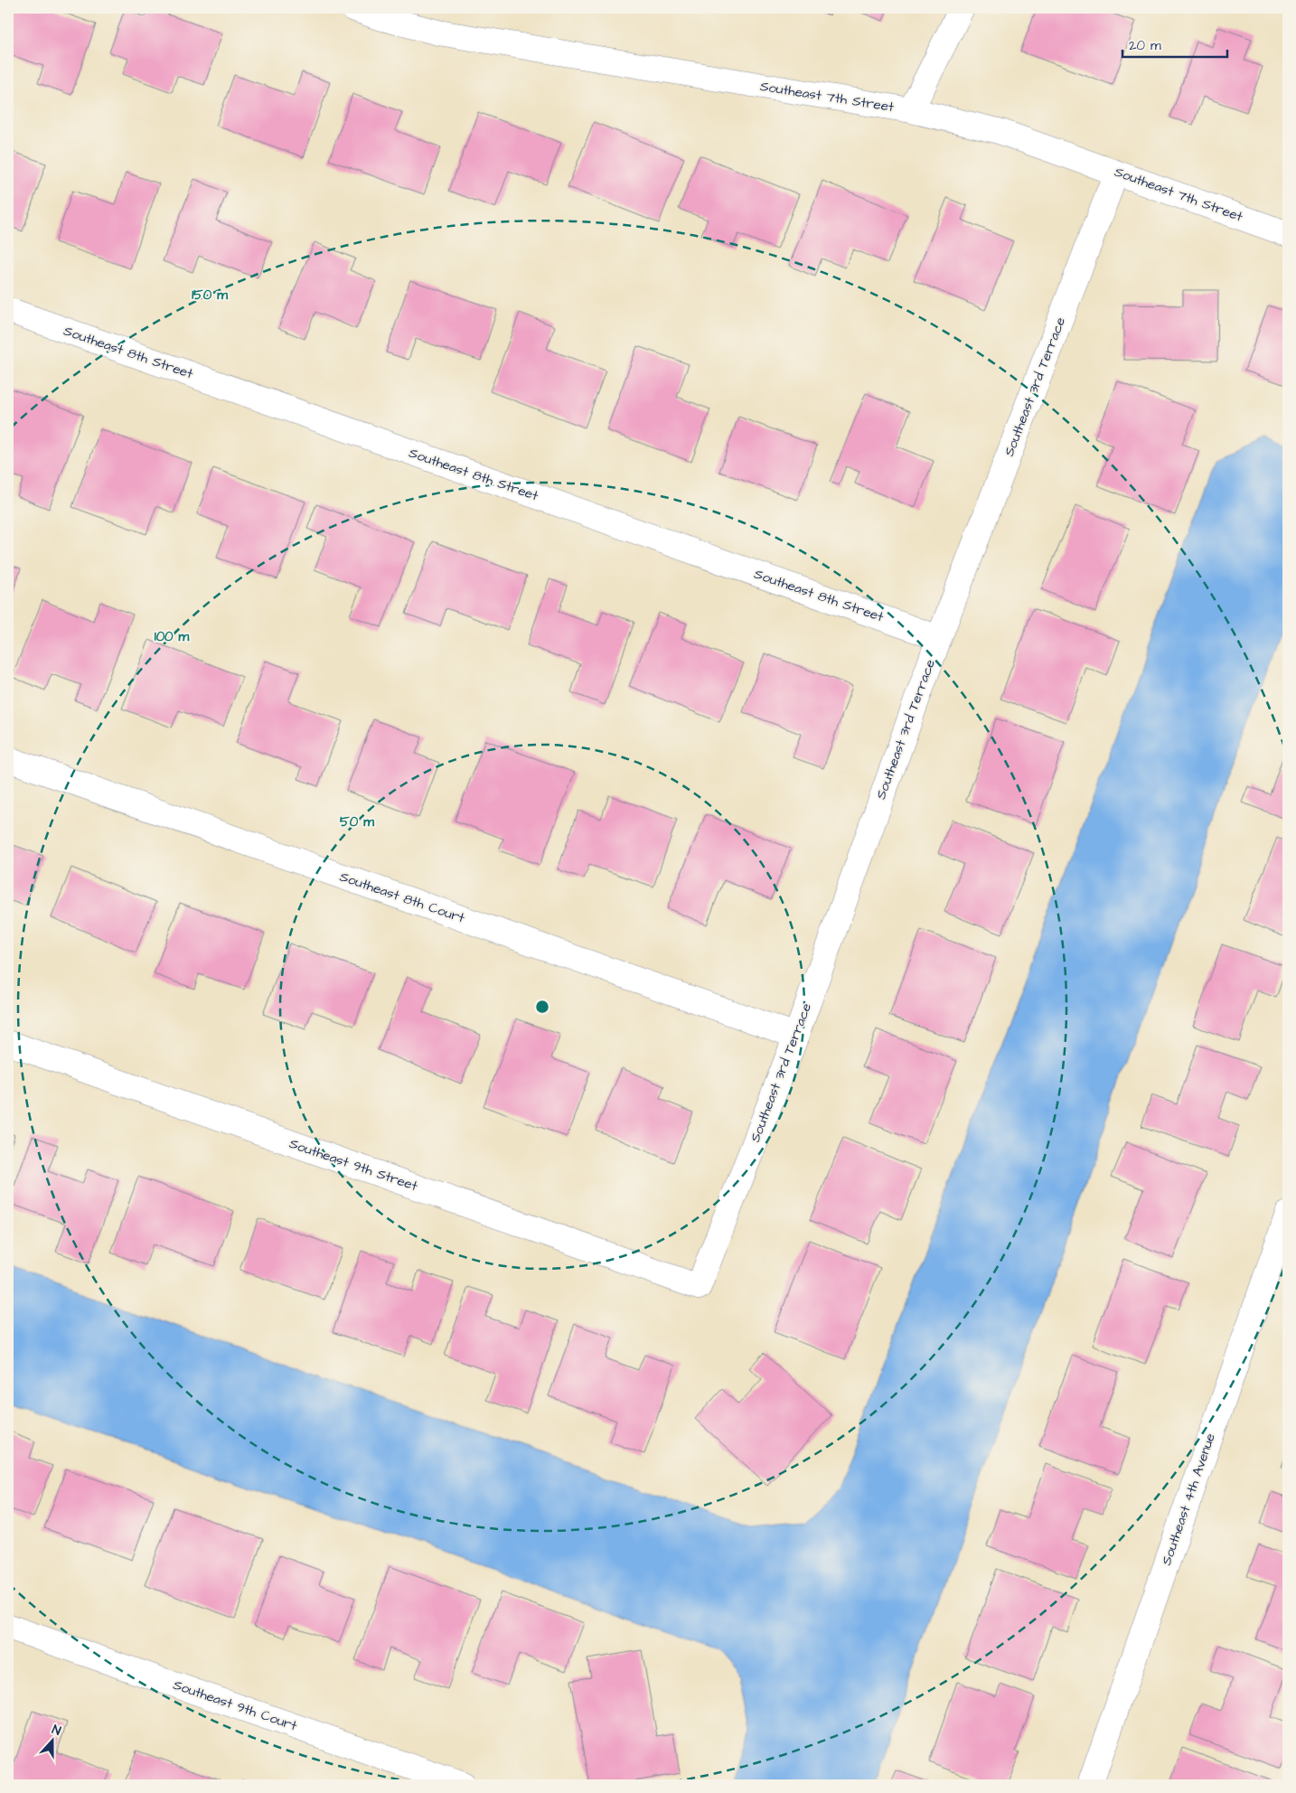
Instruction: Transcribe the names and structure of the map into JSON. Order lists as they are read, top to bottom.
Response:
{
  "streets": {
    "street": [
      "Southeast 7th Street",
      "Southeast 8th Street",
      "Southeast 3rd Terrace",
      "Southeast 8th Court",
      "Southeast 9th Street",
      "Southeast 4th Avenue",
      "Southeast 9th Court"
    ]
  },
  "crossings": [
    ["Southeast 7th Street", "Southeast 3rd Terrace"],
    ["Southeast 8th Street", "Southeast 3rd Terrace"],
    ["Southeast 3rd Terrace", "Southeast 8th Court"],
    ["Southeast 3rd Terrace", "Southeast 9th Street"]
  ],
  "scale_bar": "20 m",
  "north": "top",
  "rings": ["150 m", "100 m", "50 m"]
}
